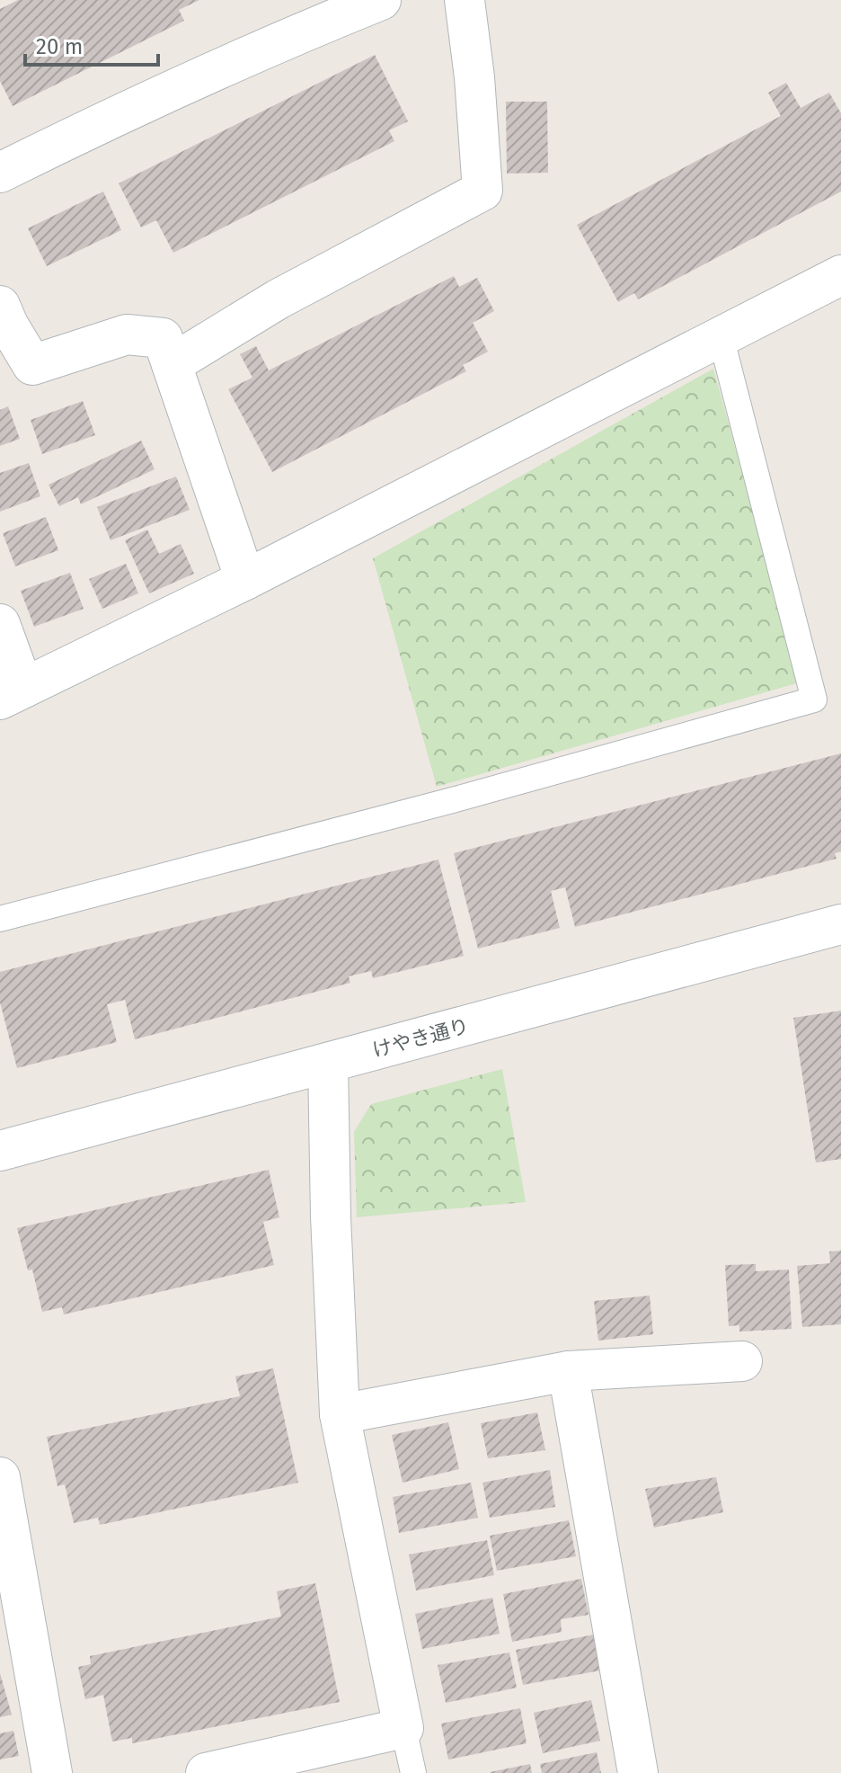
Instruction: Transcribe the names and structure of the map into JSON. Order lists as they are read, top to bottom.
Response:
{
  "streets": {
    "street": ["けやき通り"]
  },
  "scale_bar": "20 m"
}
